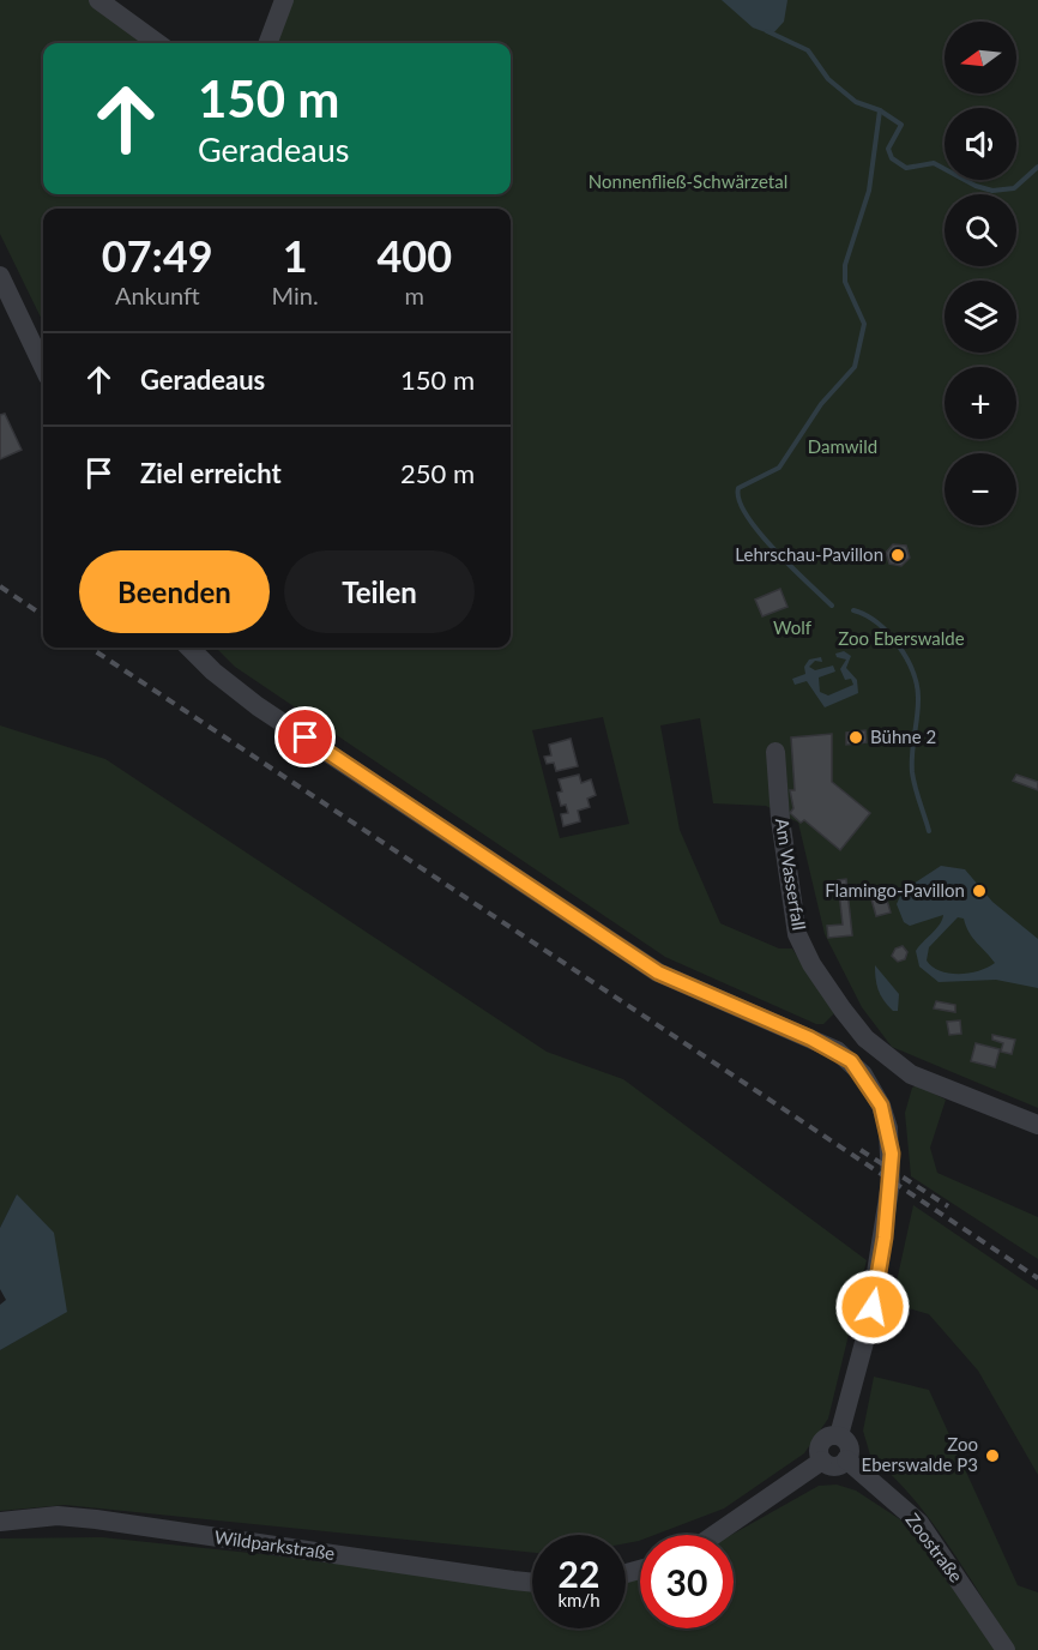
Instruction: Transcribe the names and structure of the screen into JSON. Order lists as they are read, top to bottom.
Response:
{
  "streets": {
    "street": ["Am Wasserfall", "Wildparkstraße", "Zoostraße"]
  },
  "parks": [
    "Nonnenfließ-Schwärzetal",
    "Damwild",
    "Wolf",
    "Zoo Eberswalde"
  ],
  "places": [
    "Lehrschau-Pavillon",
    "Bühne 2",
    "Flamingo-Pavillon",
    "Zoo Eberswalde P3"
  ],
  "north": "left",
  "page": {
    "map_buttons": ["+", "−"],
    "turn": ["150 m", "Geradeaus"],
    "eta": [
      "07:49",
      "Ankunft",
      "1",
      "Min.",
      "400",
      "m"
    ],
    "list": [
      {
        "name": "Geradeaus",
        "value": "150 m"
      },
      {
        "name": "Ziel erreicht",
        "value": "250 m"
      }
    ],
    "buttons": ["Beenden", "Teilen"],
    "speed": "22 km/h",
    "limit": "30"
  }
}
